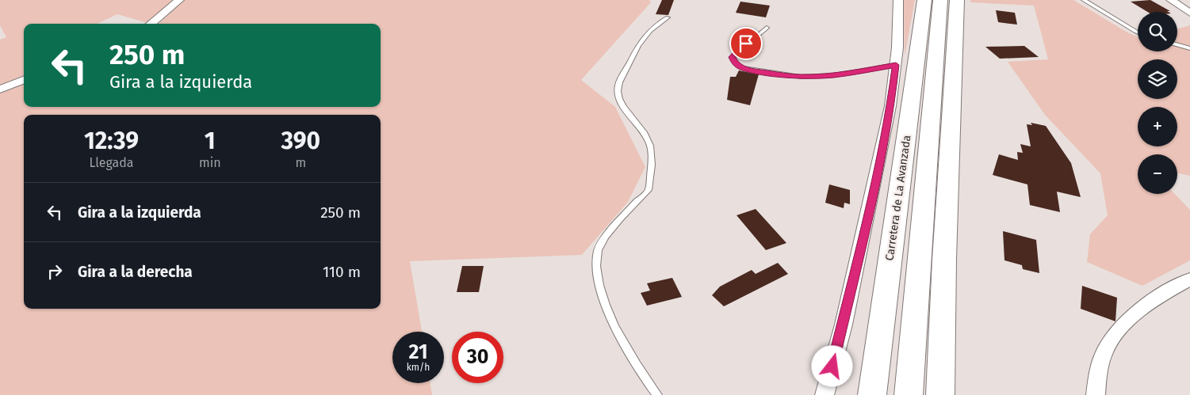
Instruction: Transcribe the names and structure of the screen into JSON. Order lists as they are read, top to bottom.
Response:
{
  "streets": {
    "main road": ["Carretera de La Avanzada"]
  },
  "page": {
    "map_buttons": ["+", "−"],
    "turn": ["250 m", "Gira a la izquierda"],
    "eta": [
      "12:39",
      "Llegada",
      "1",
      "min",
      "390",
      "m"
    ],
    "list": [
      {
        "name": "Gira a la izquierda",
        "value": "250 m"
      },
      {
        "name": "Gira a la derecha",
        "value": "110 m"
      }
    ],
    "speed": "21 km/h",
    "limit": "30"
  }
}
